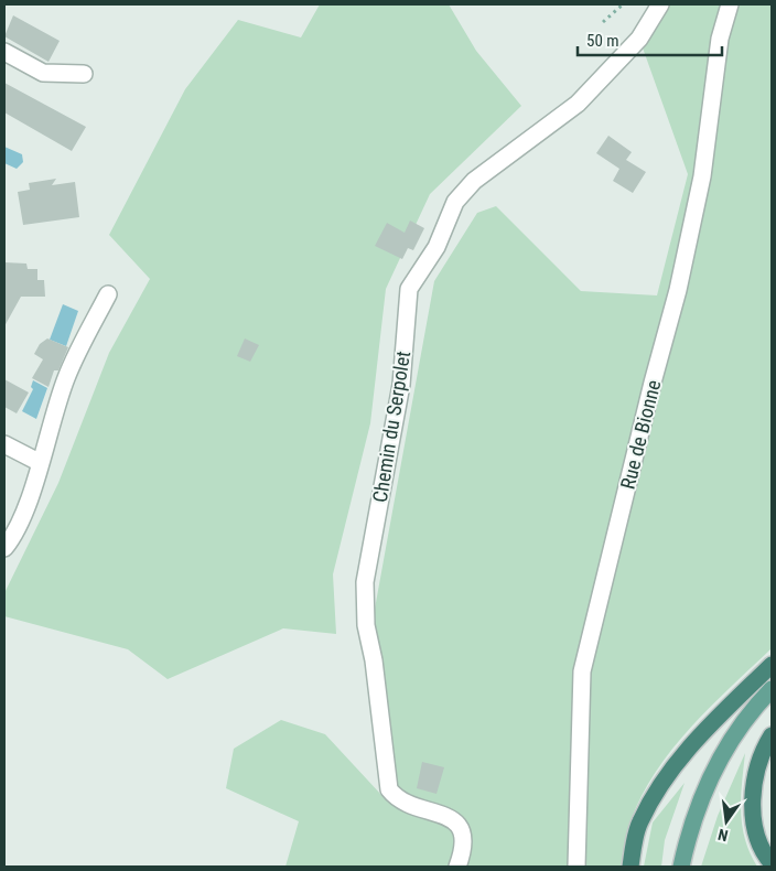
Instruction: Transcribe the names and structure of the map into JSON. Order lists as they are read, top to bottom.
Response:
{
  "streets": {
    "street": ["Chemin du Serpolet", "Rue de Bionne"]
  },
  "scale_bar": "50 m",
  "north": "bottom"
}
